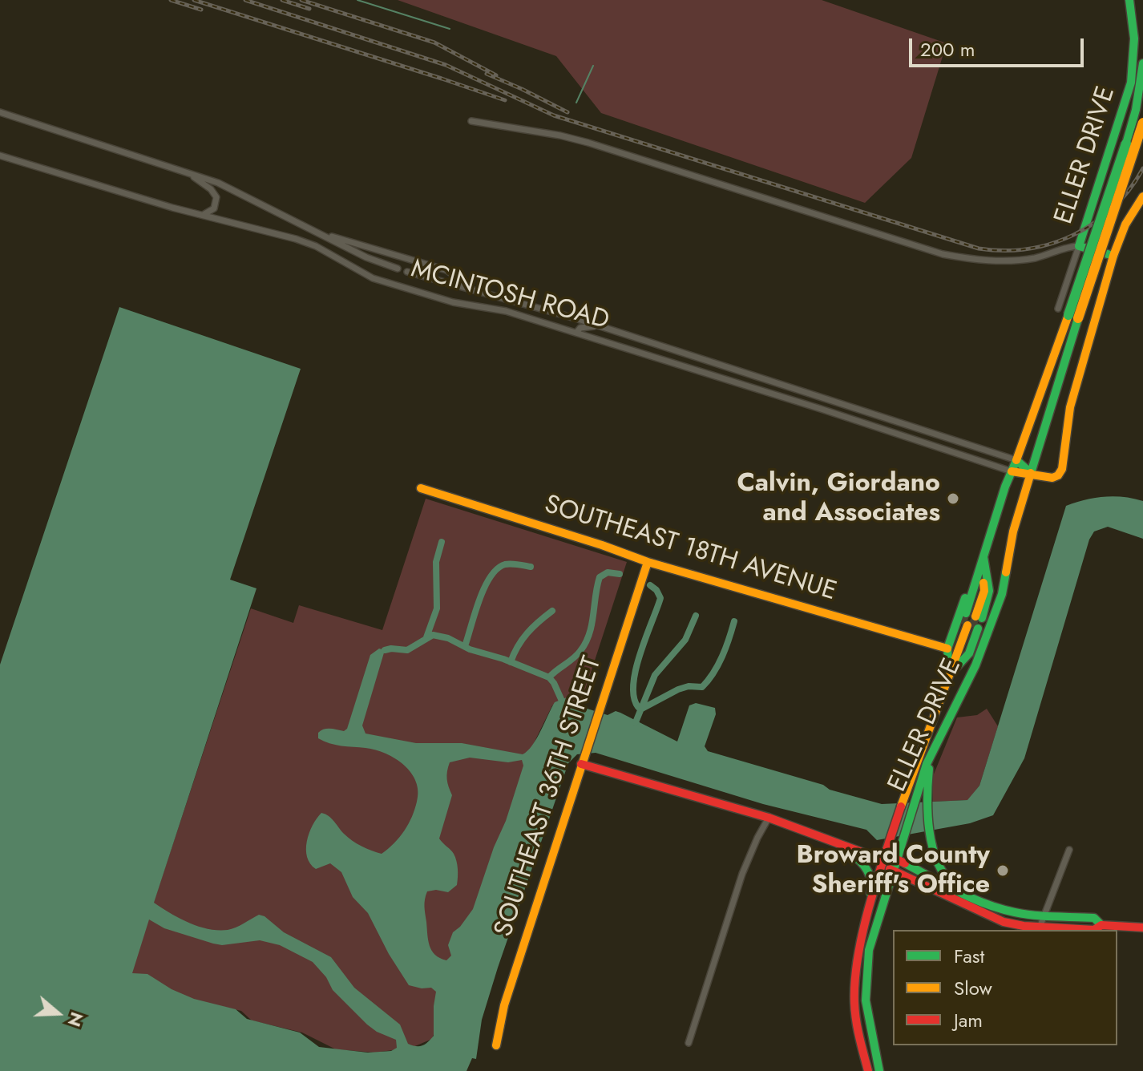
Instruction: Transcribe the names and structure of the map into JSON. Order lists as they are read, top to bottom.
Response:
{
  "streets": {
    "main road": ["ELLER DRIVE", "SOUTHEAST 18TH AVENUE", "SOUTHEAST 36TH STREET"],
    "street": ["MCINTOSH ROAD"]
  },
  "crossings": [
    ["ELLER DRIVE", "MCINTOSH ROAD"],
    ["ELLER DRIVE", "SOUTHEAST 18TH AVENUE"],
    ["SOUTHEAST 18TH AVENUE", "SOUTHEAST 36TH STREET"]
  ],
  "places": ["Calvin, Giordano and Associates", "Broward County Sheriff's Office"],
  "legend": ["Fast", "Slow", "Jam"],
  "scale_bar": "200 m",
  "north": "right"
}
